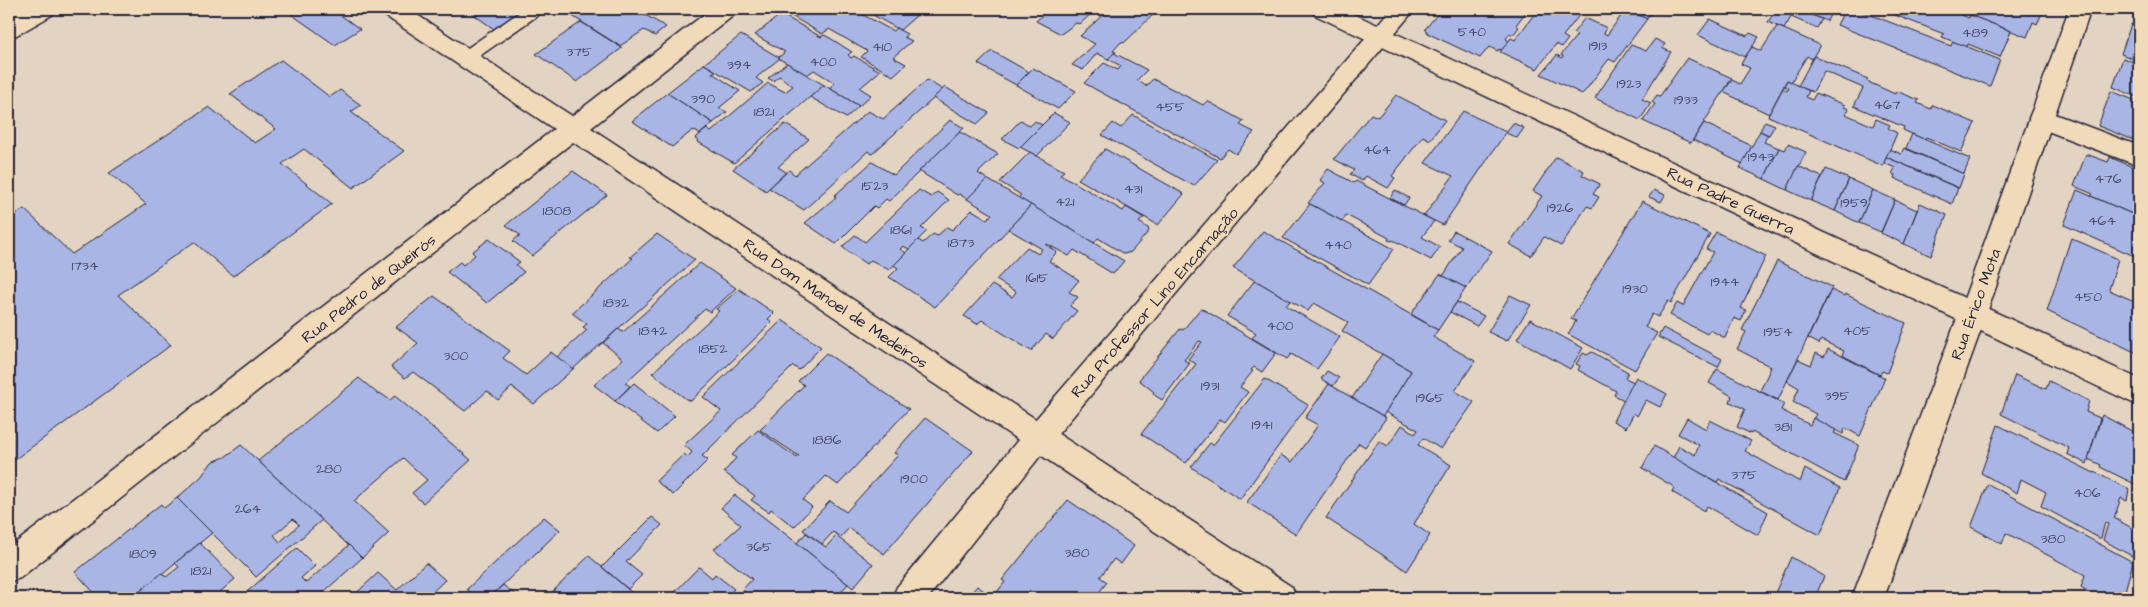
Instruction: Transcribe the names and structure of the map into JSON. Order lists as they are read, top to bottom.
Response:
{
  "streets": {
    "street": [
      "Rua Padre Guerra",
      "Rua Pedro de Queirós",
      "Rua Professor Lino Encarnação",
      "Rua Dom Manoel de Medeiros",
      "Rua Érico Mota"
    ]
  },
  "crossings": [
    ["Rua Padre Guerra", "Rua Professor Lino Encarnação"],
    ["Rua Padre Guerra", "Rua Érico Mota"],
    ["Rua Pedro de Queirós", "Rua Dom Manoel de Medeiros"],
    ["Rua Professor Lino Encarnação", "Rua Dom Manoel de Medeiros"]
  ],
  "house_numbers": [
    "540",
    "489",
    "1913",
    "410",
    "375",
    "400",
    "394",
    "1923",
    "390",
    "1933",
    "467",
    "455",
    "1821",
    "464",
    "1943",
    "476",
    "1523",
    "431",
    "421",
    "1959",
    "1926",
    "1808",
    "464",
    "1861",
    "1873",
    "440",
    "1734",
    "1615",
    "1944",
    "1930",
    "450",
    "1832",
    "400",
    "1842",
    "405",
    "1954",
    "1852",
    "300",
    "1931",
    "395",
    "1965",
    "1941",
    "381",
    "1886",
    "280",
    "375",
    "1900",
    "406",
    "264",
    "380",
    "365",
    "380",
    "1809",
    "1821"
  ]
}
